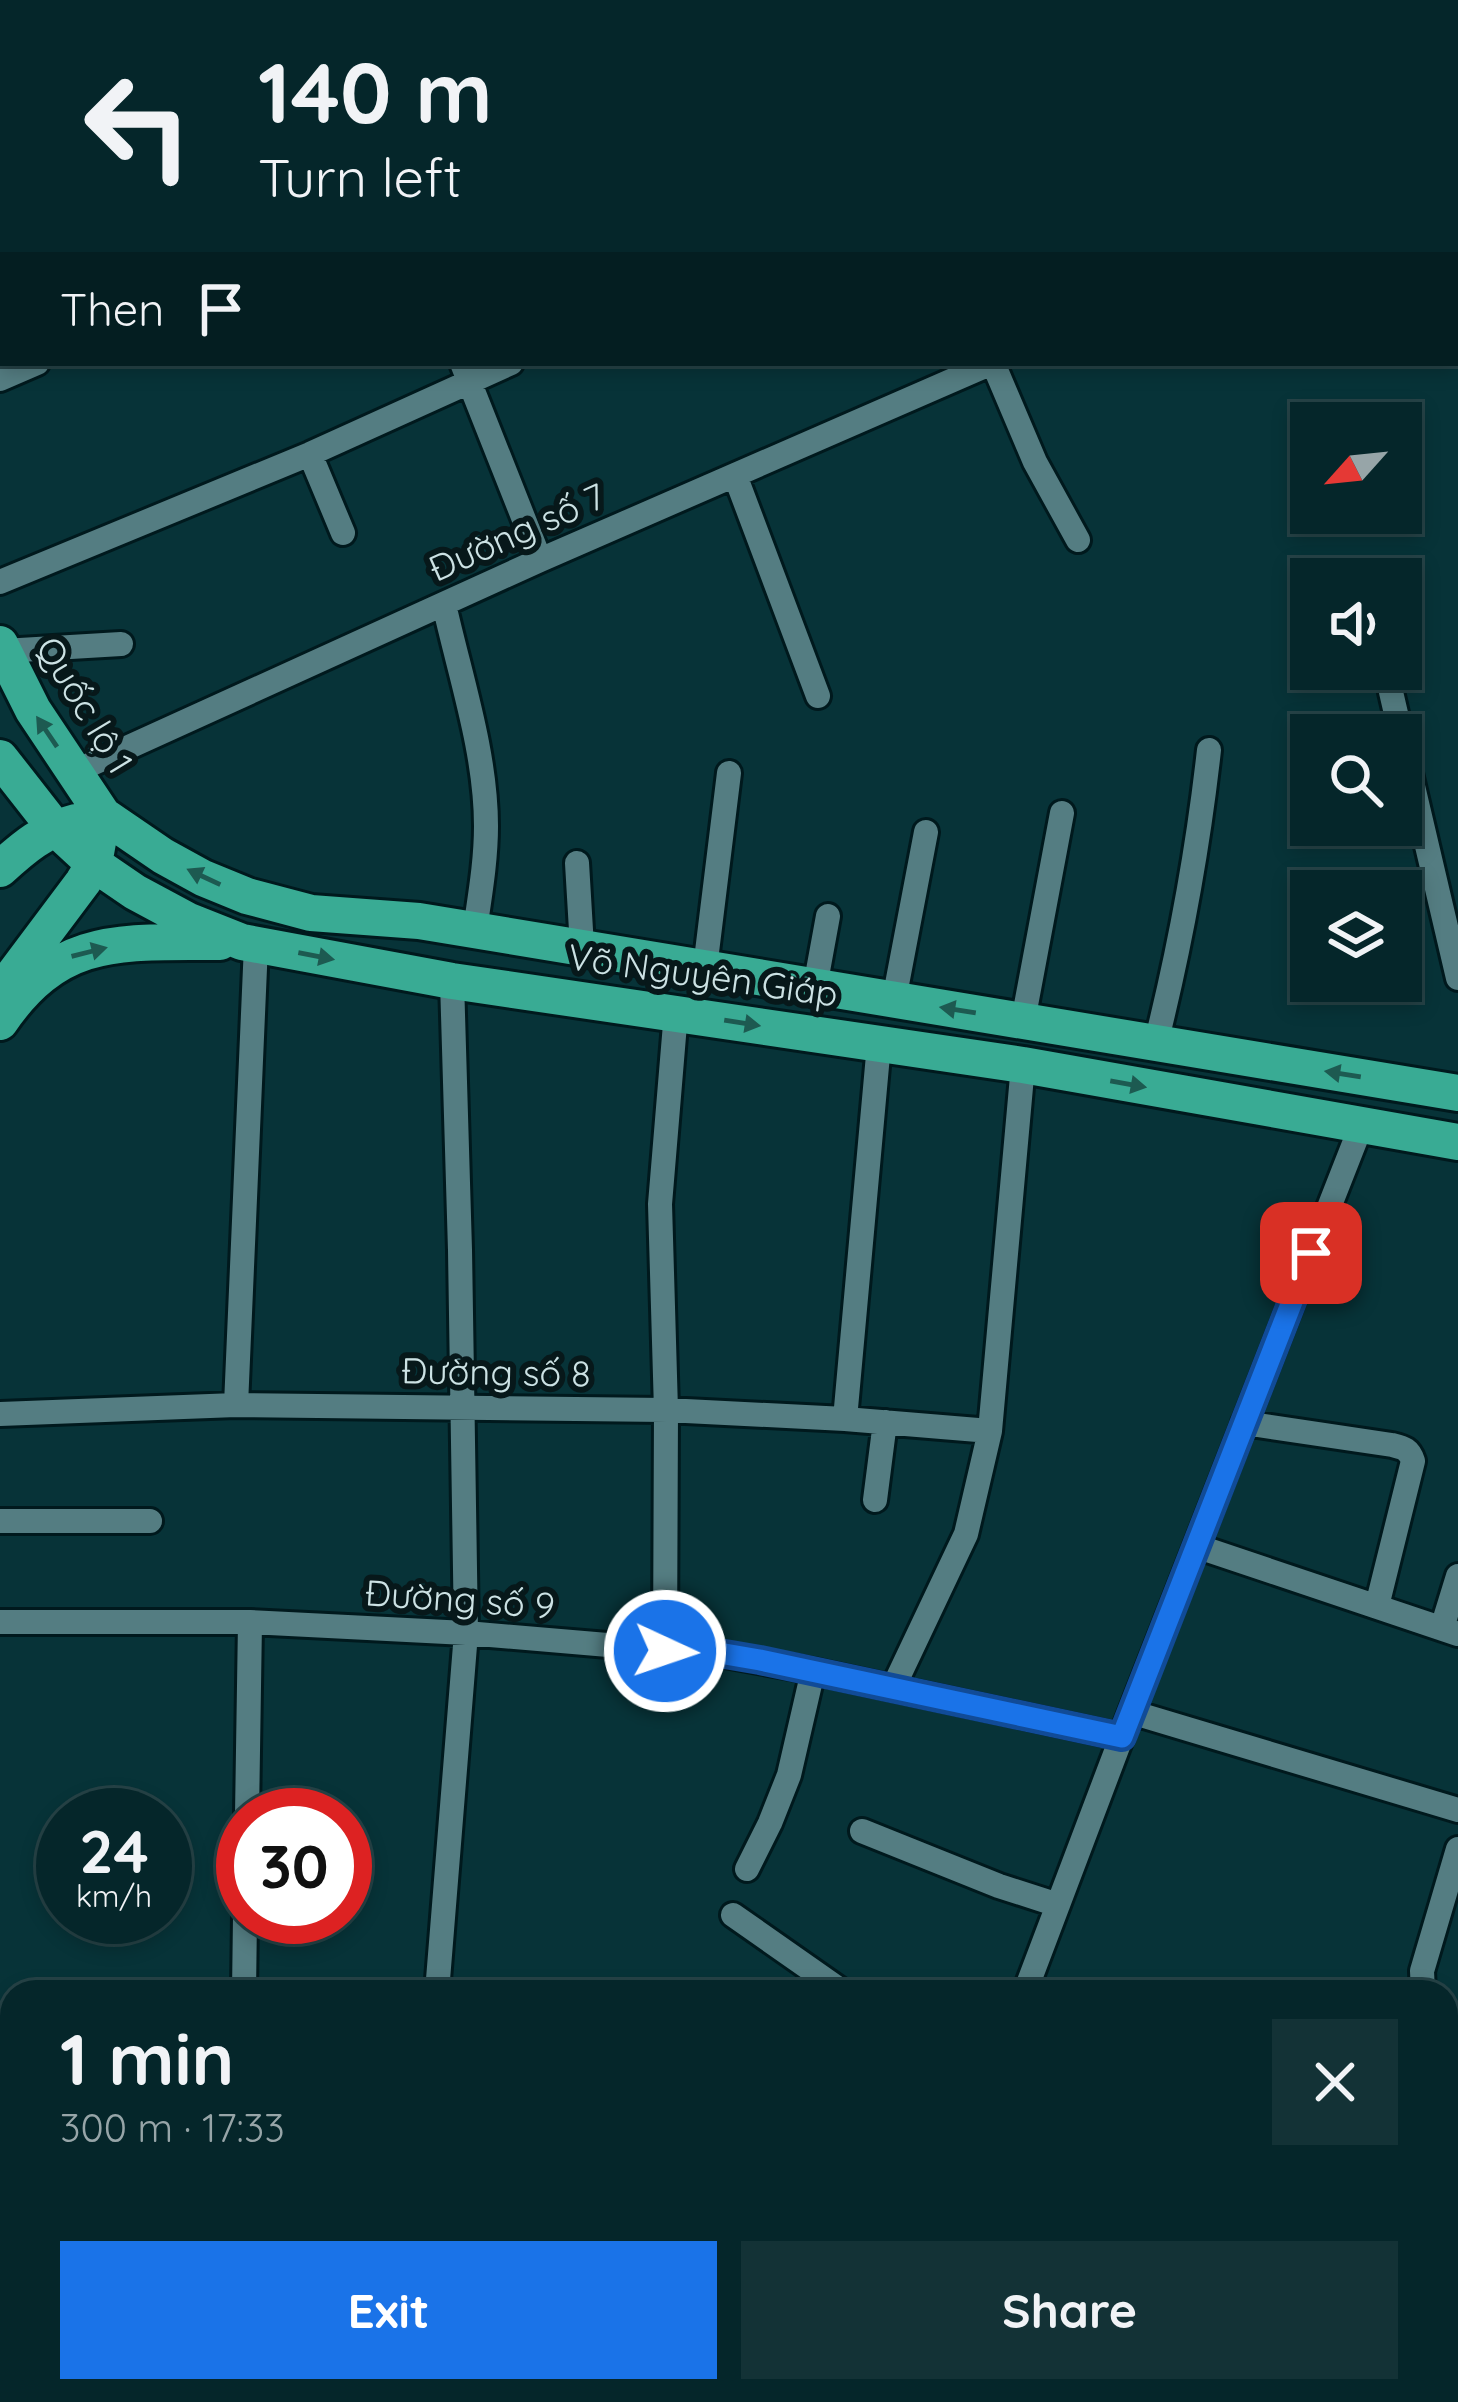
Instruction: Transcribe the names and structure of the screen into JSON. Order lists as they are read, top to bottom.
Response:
{
  "streets": {
    "highway": ["Quốc lộ 1", "Võ Nguyên Giáp"],
    "street": ["Đường số 7", "Đường số 8", "Đường số 9"]
  },
  "crossings": [
    ["Đường số 7", "Quốc lộ 1"],
    ["Quốc lộ 1", "Võ Nguyên Giáp"]
  ],
  "one_way": ["Quốc lộ 1"],
  "north": "bottom left",
  "page": {
    "turn": ["140 m", "Turn left"],
    "then": "Then",
    "speed": "24 km/h",
    "limit": "30",
    "heading": ["1 min", "300 m · 17:33"],
    "buttons": ["Exit", "Share"]
  }
}
